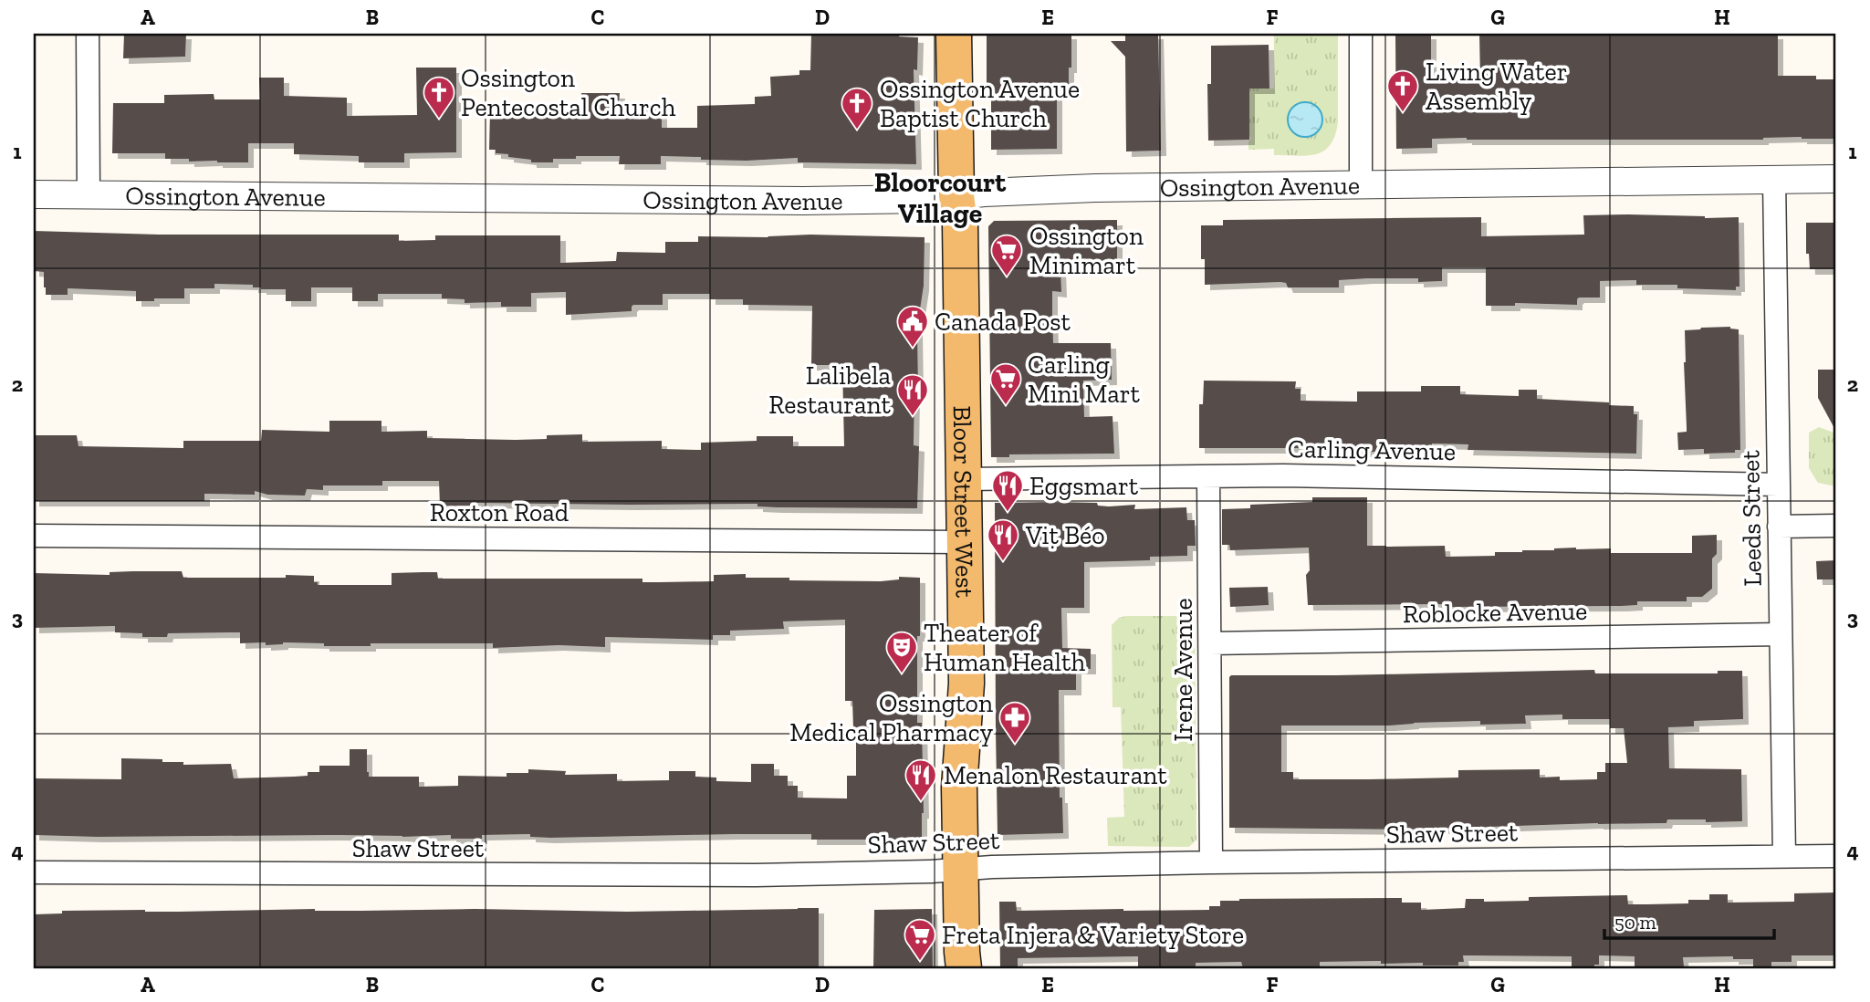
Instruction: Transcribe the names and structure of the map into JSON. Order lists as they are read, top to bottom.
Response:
{
  "streets": {
    "main road": ["Bloor Street West"],
    "street": [
      "Ossington Avenue",
      "Carling Avenue",
      "Roxton Road",
      "Leeds Street",
      "Roblocke Avenue",
      "Irene Avenue",
      "Shaw Street"
    ]
  },
  "crossings": [
    ["Ossington Avenue", "Bloor Street West"],
    ["Ossington Avenue", "Leeds Street"],
    ["Carling Avenue", "Bloor Street West"],
    ["Carling Avenue", "Leeds Street"],
    ["Carling Avenue", "Irene Avenue"],
    ["Bloor Street West", "Roxton Road"],
    ["Bloor Street West", "Shaw Street"],
    ["Leeds Street", "Roblocke Avenue"],
    ["Leeds Street", "Shaw Street"],
    ["Roblocke Avenue", "Irene Avenue"],
    ["Irene Avenue", "Shaw Street"]
  ],
  "districts": ["Bloorcourt Village"],
  "places": {
    "church": ["Living Water Assembly", "Ossington Pentecostal Church", "Ossington Avenue Baptist Church"],
    "supermarket": ["Ossington Minimart", "Carling Mini Mart", "Freta Injera & Variety Store"],
    "public building": ["Canada Post"],
    "restaurant": [
      "Lalibela Restaurant",
      "Eggsmart",
      "Vịt Béo",
      "Menalon Restaurant"
    ],
    "theatre": ["Theater of Human Health"],
    "pharmacy": ["Ossington Medical Pharmacy"]
  },
  "scale_bar": "50 m",
  "grid": {
    "columns": [
      "A",
      "B",
      "C",
      "D",
      "E",
      "F",
      "G",
      "H"
    ],
    "rows": [
      "1",
      "2",
      "3",
      "4"
    ]
  }
}
